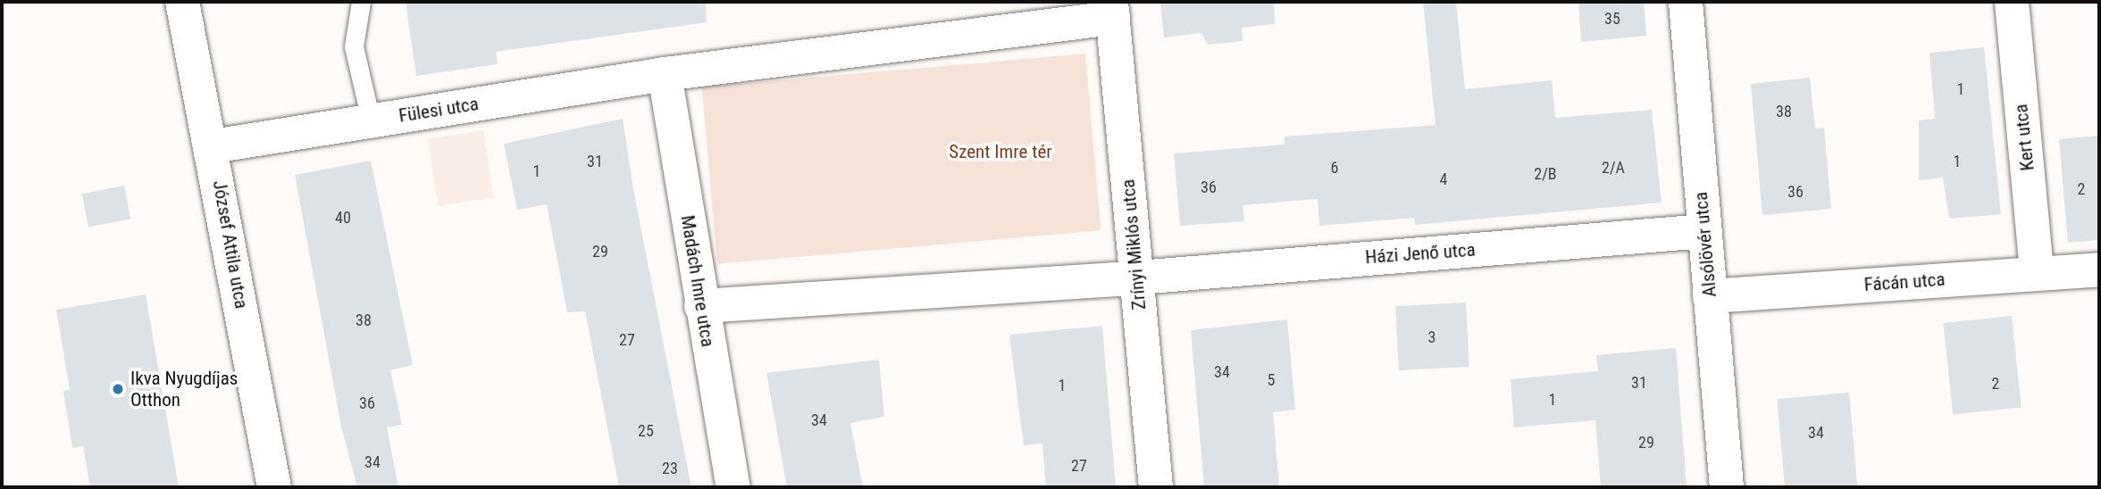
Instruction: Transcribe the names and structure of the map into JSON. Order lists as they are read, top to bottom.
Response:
{
  "streets": {
    "street": [
      "Fülesi utca",
      "Kert utca",
      "József Attila utca",
      "Zrínyi Miklós utca",
      "Alsólövér utca",
      "Házi Jenő utca",
      "Madách Imre utca",
      "Fácán utca"
    ]
  },
  "crossings": [
    ["Fülesi utca", "József Attila utca"],
    ["Fülesi utca", "Madách Imre utca"],
    ["Kert utca", "Fácán utca"],
    ["Zrínyi Miklós utca", "Házi Jenő utca"],
    ["Alsólövér utca", "Házi Jenő utca"],
    ["Alsólövér utca", "Fácán utca"]
  ],
  "parks": ["Szent Imre tér"],
  "places": ["Ikva Nyugdíjas Otthon"],
  "house_numbers": [
    "35",
    "1",
    "38",
    "31",
    "1",
    "6",
    "2/A",
    "1",
    "2/B",
    "4",
    "36",
    "2",
    "36",
    "40",
    "29",
    "38",
    "3",
    "27",
    "34",
    "5",
    "31",
    "2",
    "1",
    "1",
    "36",
    "34",
    "25",
    "34",
    "29",
    "34",
    "27",
    "23"
  ]
}
